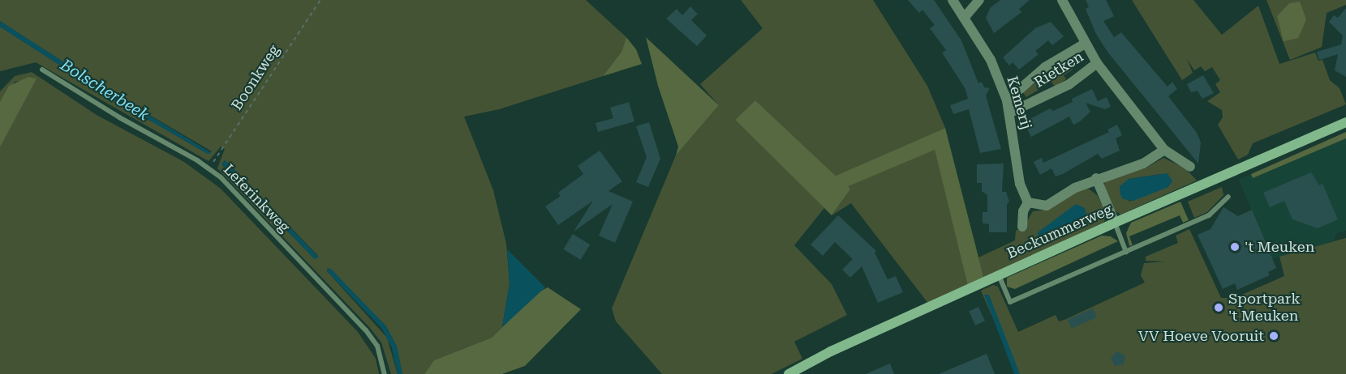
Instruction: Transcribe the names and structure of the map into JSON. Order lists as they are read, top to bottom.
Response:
{
  "streets": {
    "street": ["Rietken", "Kemerij", "Beckummerweg"],
    "lane": ["Leferinkweg"],
    "path": ["Boonkweg"]
  },
  "crossings": [
    ["Rietken", "Kemerij"],
    ["Boonkweg", "Leferinkweg"]
  ],
  "water": ["Bolscherbeek"],
  "places": ["'t Meuken", "Sportpark 't Meuken", "VV Hoeve Vooruit"]
}
